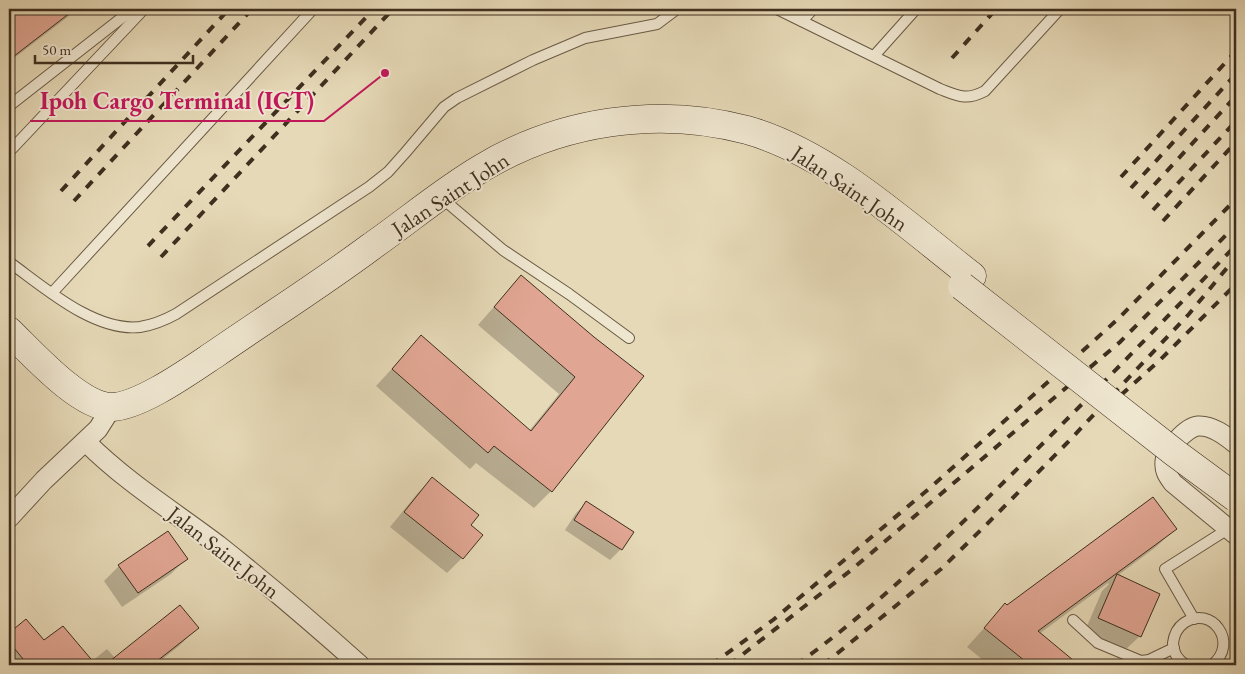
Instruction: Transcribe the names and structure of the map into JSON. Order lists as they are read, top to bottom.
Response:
{
  "streets": {
    "street": ["Jalan Saint John"]
  },
  "places": ["Ipoh Cargo Terminal (ICT)"],
  "scale_bar": "50 m"
}
